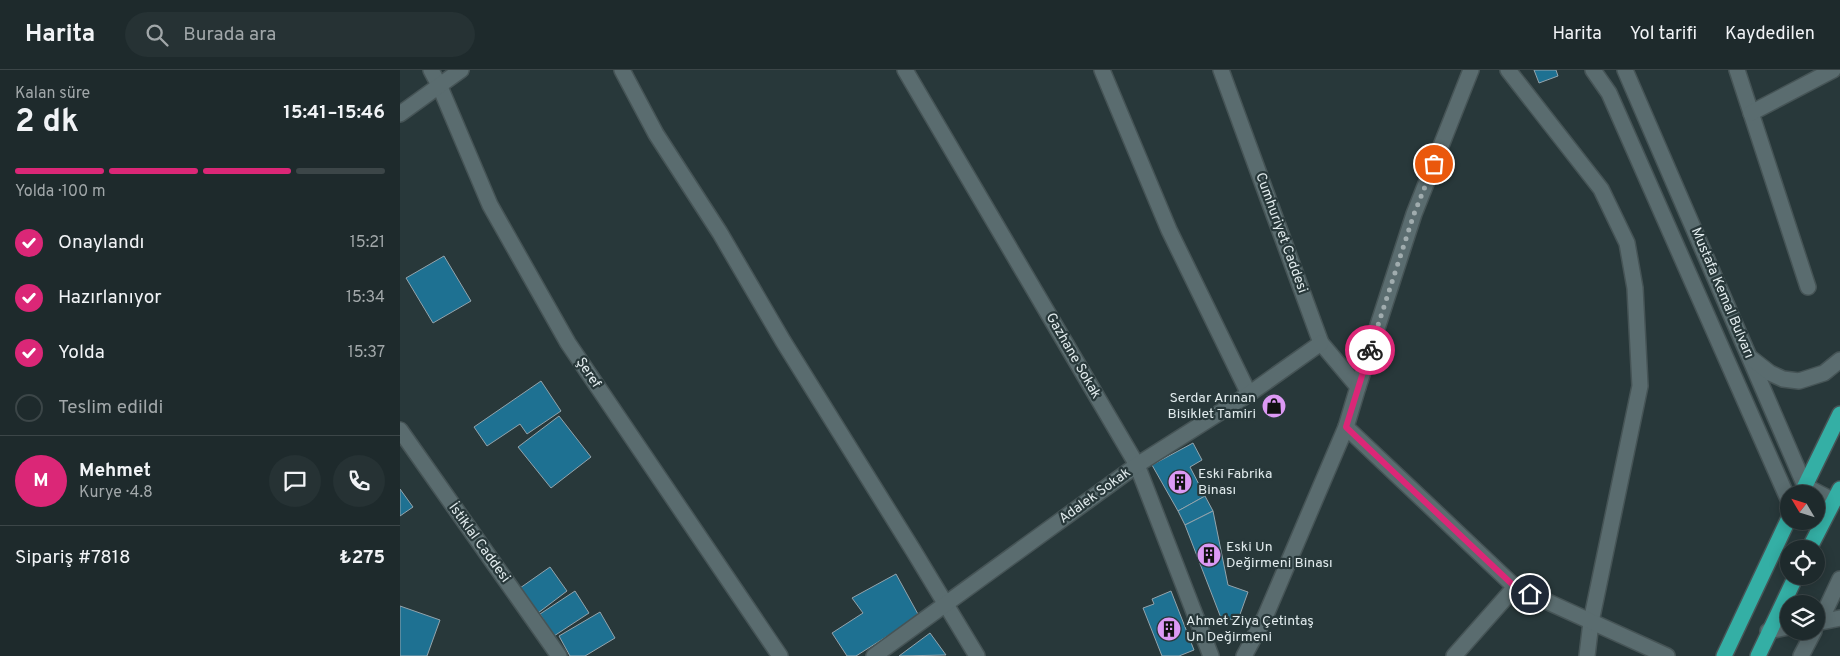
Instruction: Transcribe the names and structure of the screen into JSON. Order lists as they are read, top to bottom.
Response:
{
  "streets": {
    "street": [
      "Cumhuriyet Caddesi",
      "Mustafa Kemal Bulvarı",
      "Gazhane Sokak",
      "Şeref",
      "Adalek Sokak",
      "İstiklal Caddesi"
    ]
  },
  "crossings": [
    ["Cumhuriyet Caddesi", "Adalek Sokak"],
    ["Gazhane Sokak", "Adalek Sokak"]
  ],
  "places": {
    "shop": ["Serdar Arınan Bisiklet Tamiri"],
    "building": ["Eski Fabrika Binası", "Eski Un Değirmeni Binası", "Ahmet Ziya Çetintaş Un Değirmeni"]
  },
  "north": "top left",
  "page": {
    "header": "Harita",
    "search": "Burada ara",
    "nav": ["Harita", "Yol tarifi", "Kaydedilen"],
    "heading": ["2 dk", "Kalan süre", "15:41–15:46"],
    "panel": [
      "Mehmet",
      "Kurye · 4.8",
      "Sipariş #7818",
      "₺275"
    ],
    "bar": "Yolda · 100 m",
    "list": [
      ["Onaylandı", "15:21"],
      ["Hazırlanıyor", "15:34"],
      ["Yolda", "15:37"],
      "Teslim edildi"
    ],
    "round": "M"
  }
}
